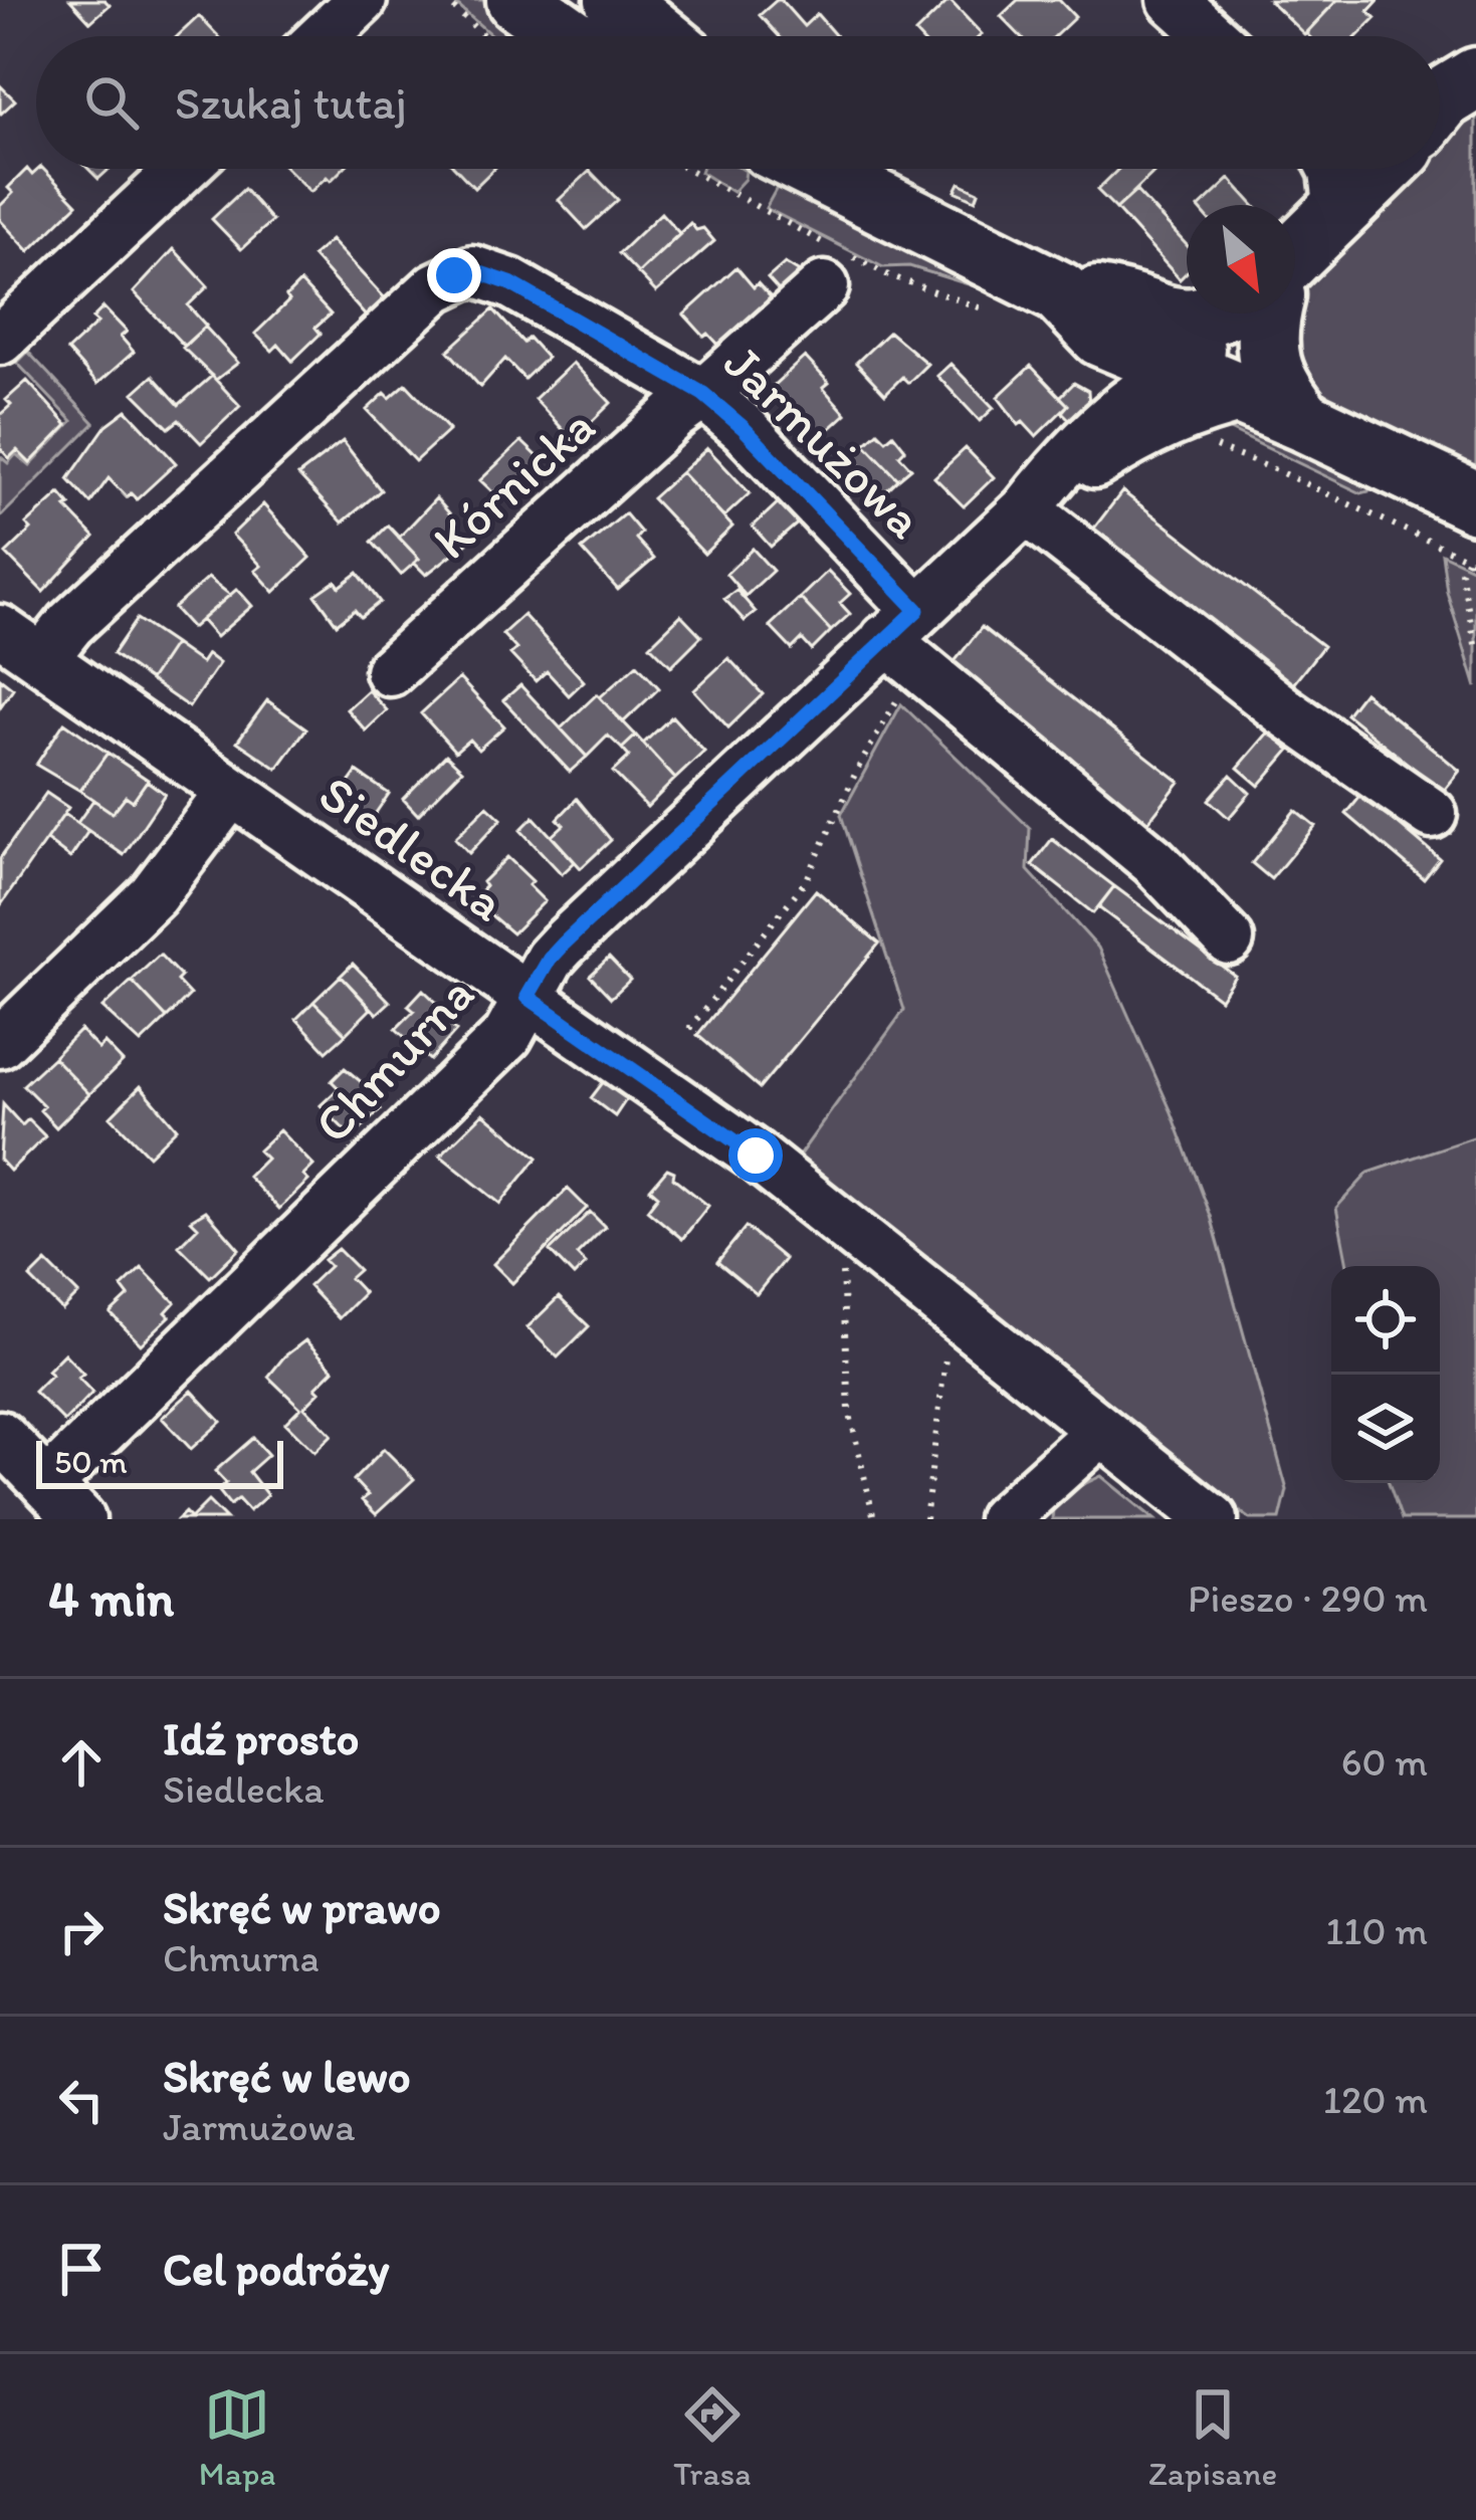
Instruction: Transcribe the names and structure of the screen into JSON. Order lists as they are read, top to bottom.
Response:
{
  "streets": {
    "street": [
      "Jarmużowa",
      "Kórnicka",
      "Siedlecka",
      "Chmurna"
    ]
  },
  "crossings": [
    ["Jarmużowa", "Kórnicka"],
    ["Jarmużowa", "Siedlecka"],
    ["Jarmużowa", "Chmurna"],
    ["Siedlecka", "Chmurna"]
  ],
  "scale_bar": "50 m",
  "north": "bottom right",
  "page": {
    "search": "Szukaj tutaj",
    "scale": "50 m",
    "heading": ["4 min", "Pieszo · 290 m"],
    "list": [
      ["Idź prosto", "Siedlecka", "60 m"],
      ["Skręć w prawo", "Chmurna", "110 m"],
      ["Skręć w lewo", "Jarmużowa", "120 m"],
      "Cel podróży"
    ],
    "nav": ["Mapa", "Trasa", "Zapisane"]
  }
}
